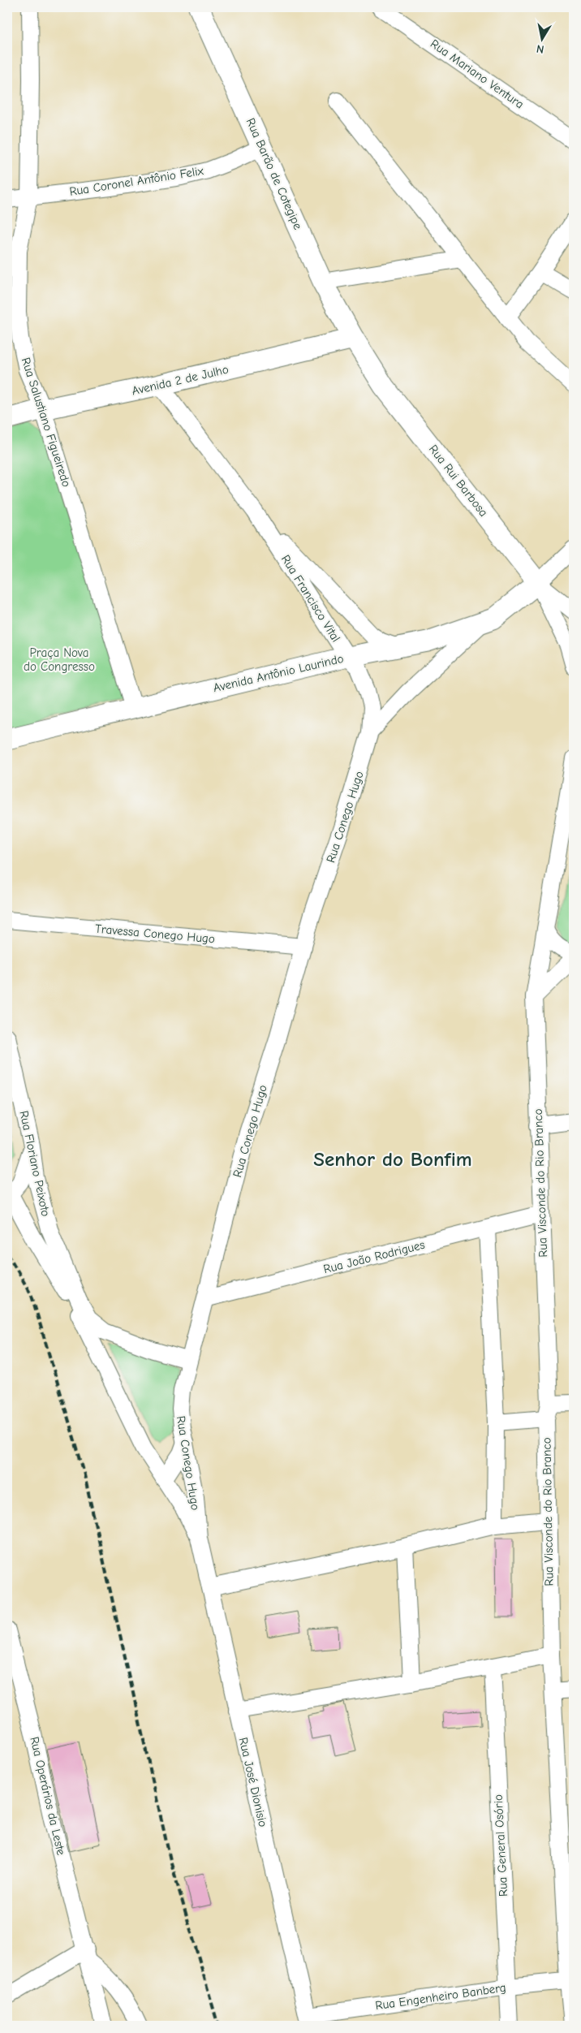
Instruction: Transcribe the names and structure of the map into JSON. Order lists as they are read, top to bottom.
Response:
{
  "streets": {
    "main road": [
      "Rua Barão de Cotegipe",
      "Avenida 2 de Julho",
      "Rua Rui Barbosa",
      "Avenida Antônio Laurindo"
    ],
    "street": [
      "Rua Mariano Ventura",
      "Rua Coronel Antônio Felix",
      "Rua Salustiano Figueiredo",
      "Rua Francisco Vital",
      "Rua Conego Hugo",
      "Travessa Conego Hugo",
      "Rua Floriano Peixoto",
      "Rua Visconde do Rio Branco",
      "Rua João Rodrigues",
      "Rua José Dionisio",
      "Rua Operários da Leste",
      "Rua General Osório",
      "Rua Engenheiro Banberg"
    ]
  },
  "crossings": [
    ["Rua Barão de Cotegipe", "Rua Coronel Antônio Felix"],
    ["Rua Barão de Cotegipe", "Avenida 2 de Julho"],
    ["Rua Barão de Cotegipe", "Rua Rui Barbosa"],
    ["Rua Coronel Antônio Felix", "Rua Salustiano Figueiredo"],
    ["Avenida 2 de Julho", "Rua Salustiano Figueiredo"],
    ["Avenida 2 de Julho", "Rua Rui Barbosa"],
    ["Avenida 2 de Julho", "Rua Francisco Vital"],
    ["Rua Salustiano Figueiredo", "Avenida Antônio Laurindo"],
    ["Rua Rui Barbosa", "Avenida Antônio Laurindo"],
    ["Rua Francisco Vital", "Avenida Antônio Laurindo"],
    ["Rua Francisco Vital", "Rua Conego Hugo"],
    ["Rua Conego Hugo", "Travessa Conego Hugo"],
    ["Rua Conego Hugo", "Rua Floriano Peixoto"],
    ["Rua Conego Hugo", "Rua João Rodrigues"],
    ["Rua Conego Hugo", "Rua José Dionisio"],
    ["Rua Visconde do Rio Branco", "Rua João Rodrigues"],
    ["Rua Visconde do Rio Branco", "Rua Engenheiro Banberg"],
    ["Rua José Dionisio", "Rua Engenheiro Banberg"],
    ["Rua General Osório", "Rua Engenheiro Banberg"]
  ],
  "districts": ["Senhor do Bonfim"],
  "parks": ["Praça Nova do Congresso"],
  "north": "bottom"
}
